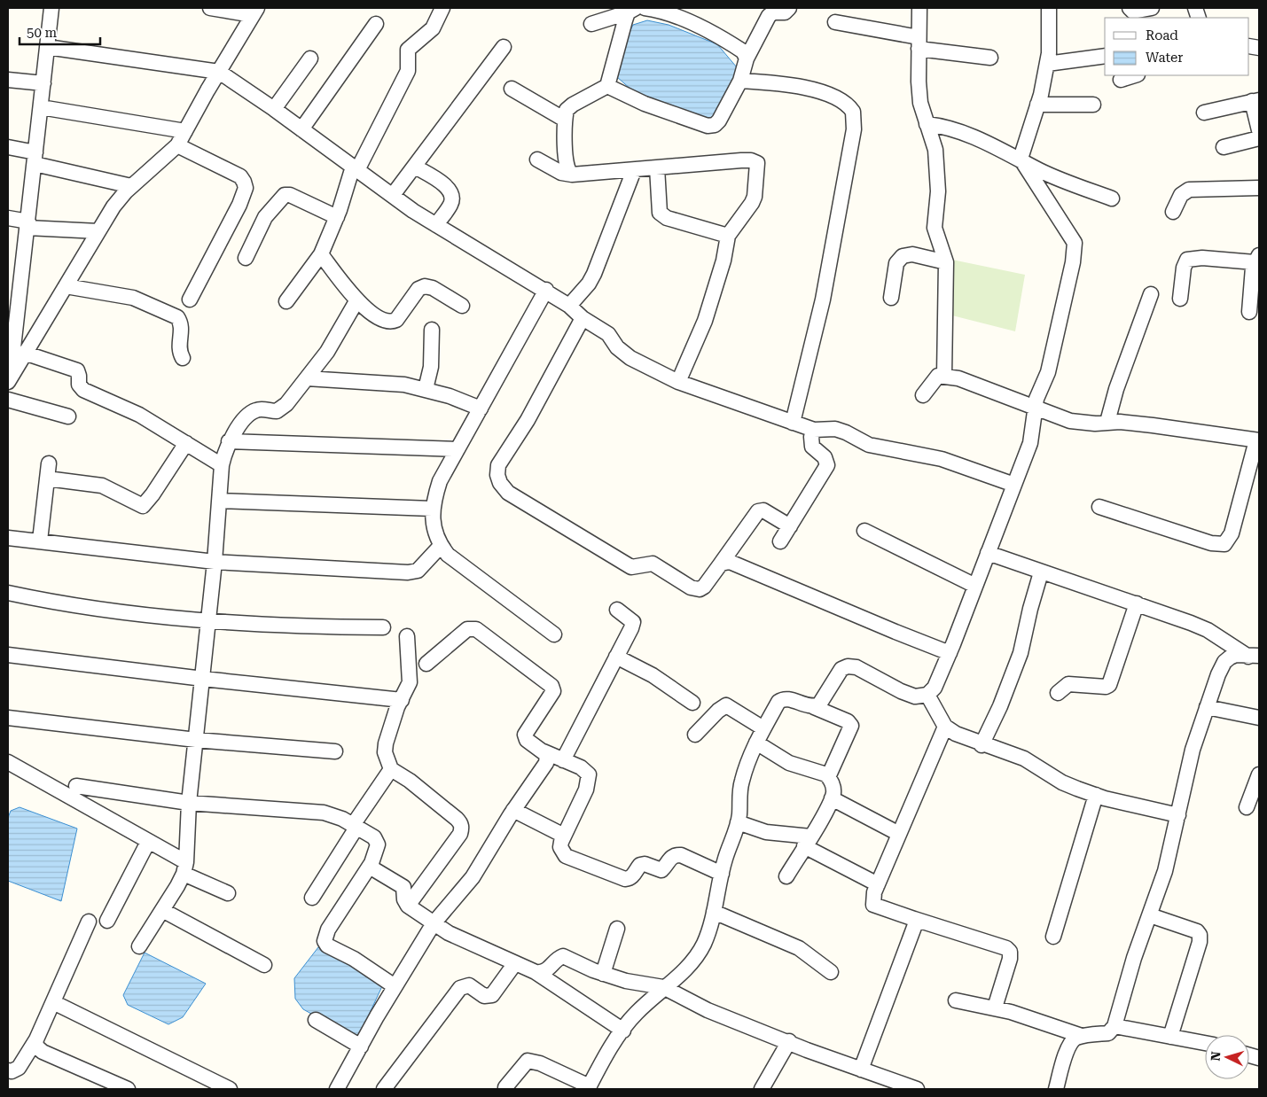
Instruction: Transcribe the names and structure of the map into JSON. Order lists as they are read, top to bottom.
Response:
{
  "legend": ["Road", "Water"],
  "scale_bar": "50 m",
  "north": "left"
}
